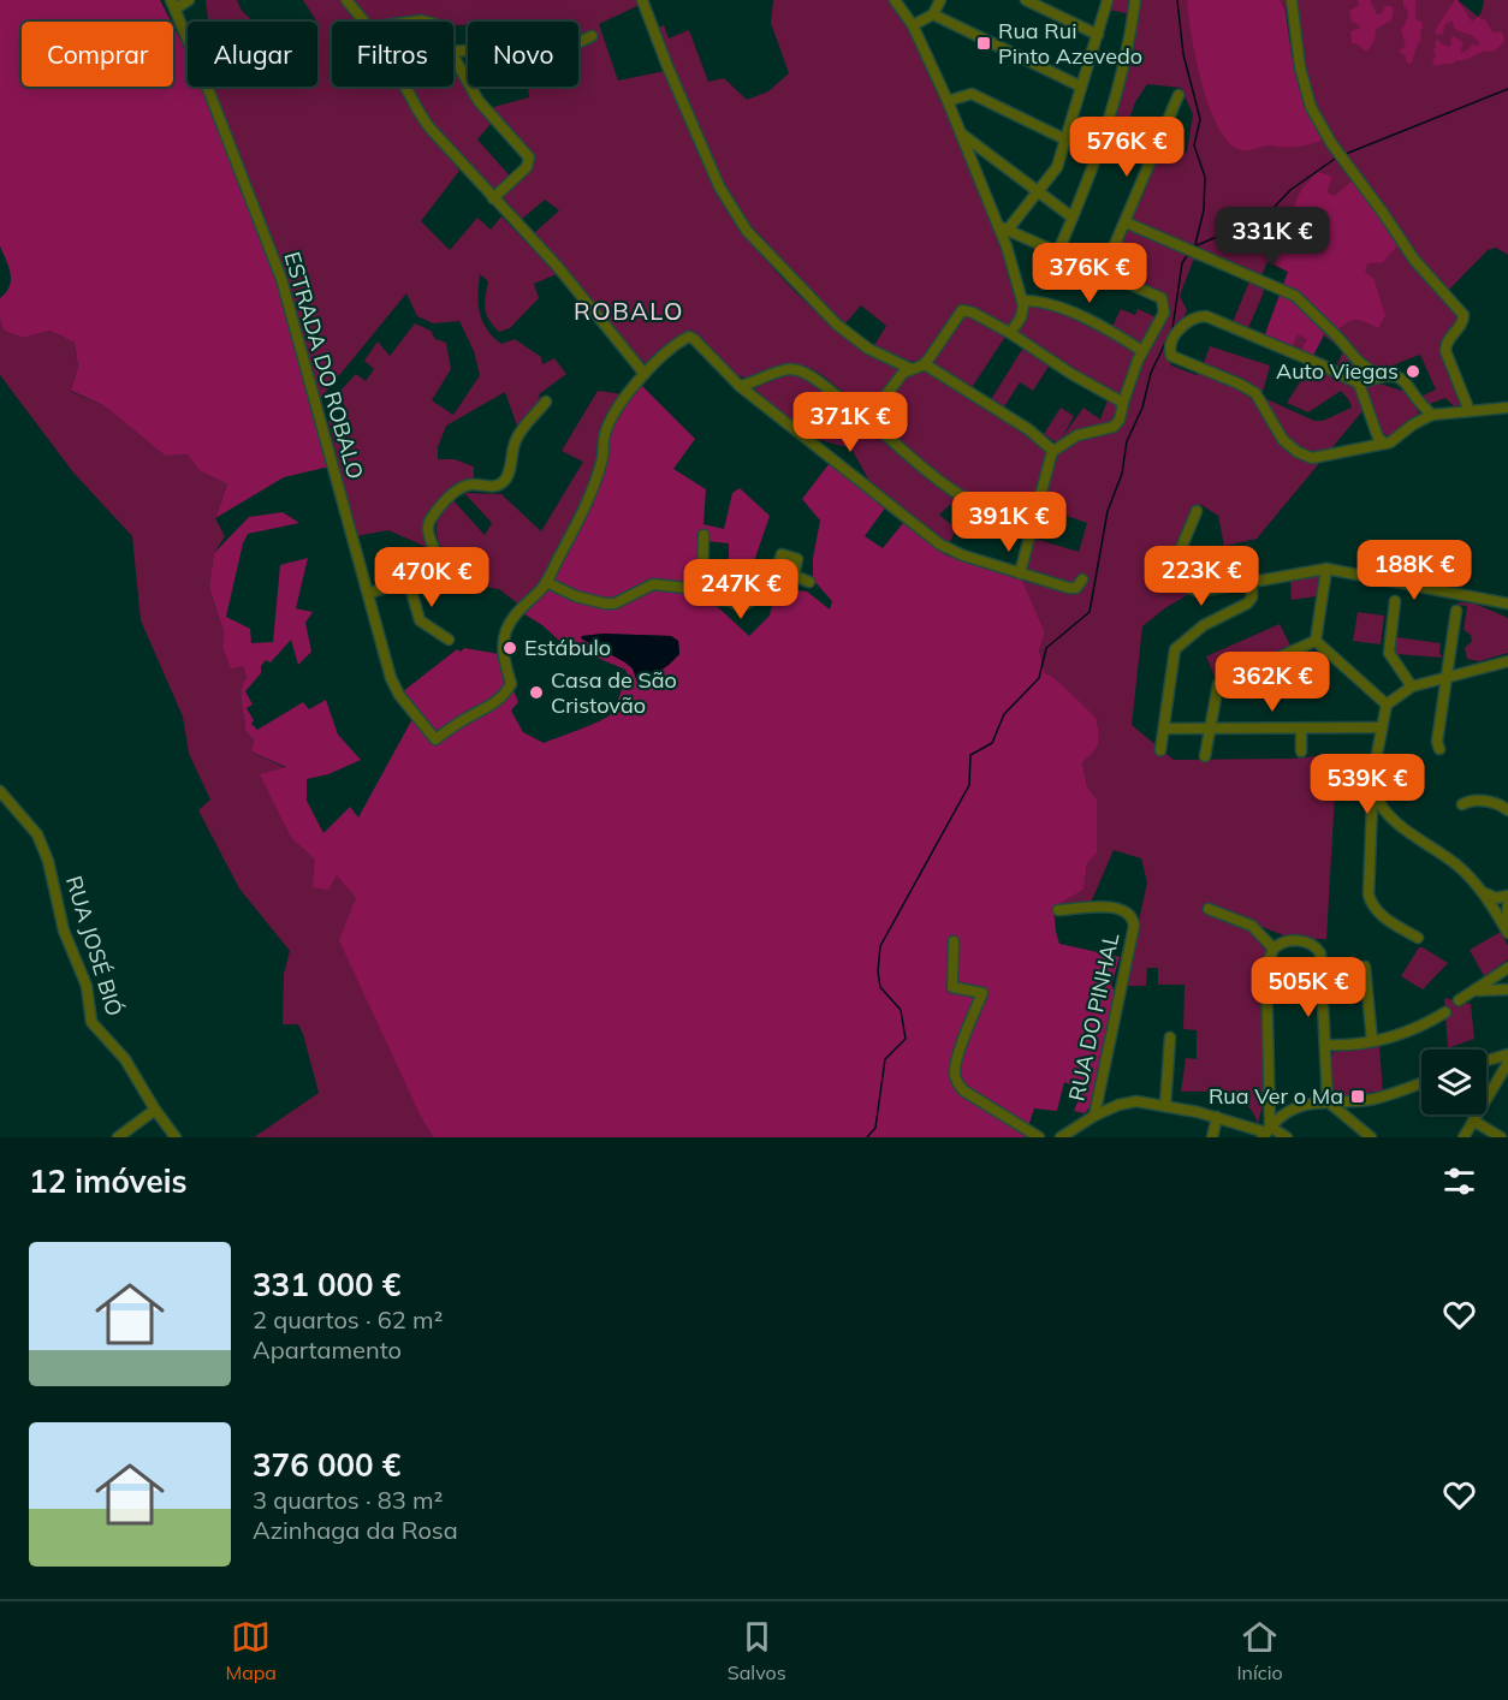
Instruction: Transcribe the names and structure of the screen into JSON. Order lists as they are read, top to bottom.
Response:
{
  "streets": {
    "street": ["ESTRADA DO ROBALO", "RUA JOSÉ BIÓ", "RUA DO PINHAL"]
  },
  "districts": ["ROBALO"],
  "places": {
    "transit": ["Rua Rui Pinto Azevedo", "Rua Ver o Ma"],
    "other": ["Auto Viegas", "Estábulo", "Casa de São Cristovão"]
  },
  "page": {
    "chip": [
      "Comprar",
      "Alugar",
      "Filtros",
      "Novo"
    ],
    "price": [
      "576K €",
      "331K €",
      "376K €",
      "371K €",
      "391K €",
      "188K €",
      "223K €",
      "470K €",
      "247K €",
      "362K €",
      "539K €",
      "505K €"
    ],
    "heading": "12 imóveis",
    "list": [
      {
        "name": "331 000 €",
        "note": "2 quartos · 62 m² · Apartamento"
      },
      {
        "name": "376 000 €",
        "note": "3 quartos · 83 m² · Azinhaga da Rosa"
      }
    ],
    "tabs": ["Mapa", "Salvos", "Início"]
  }
}
